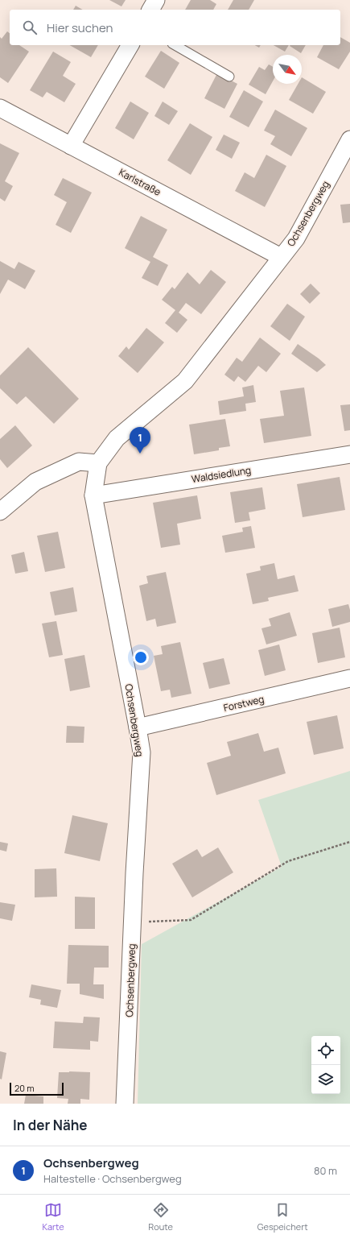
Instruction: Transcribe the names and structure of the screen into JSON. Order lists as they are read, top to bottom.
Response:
{
  "streets": {
    "street": [
      "Karlstraße",
      "Ochsenbergweg",
      "Waldsiedlung",
      "Forstweg"
    ]
  },
  "crossings": [
    ["Karlstraße", "Ochsenbergweg"],
    ["Ochsenbergweg", "Waldsiedlung"],
    ["Ochsenbergweg", "Forstweg"]
  ],
  "scale_bar": "20 m",
  "north": "bottom right",
  "page": {
    "search": "Hier suchen",
    "pins": "1",
    "scale": "20 m",
    "heading": "In der Nähe",
    "list": [
      {
        "mark": "1",
        "name": "Ochsenbergweg",
        "note": "Haltestelle · Ochsenbergweg",
        "value": "80 m"
      }
    ],
    "nav": ["Karte", "Route", "Gespeichert"]
  }
}
